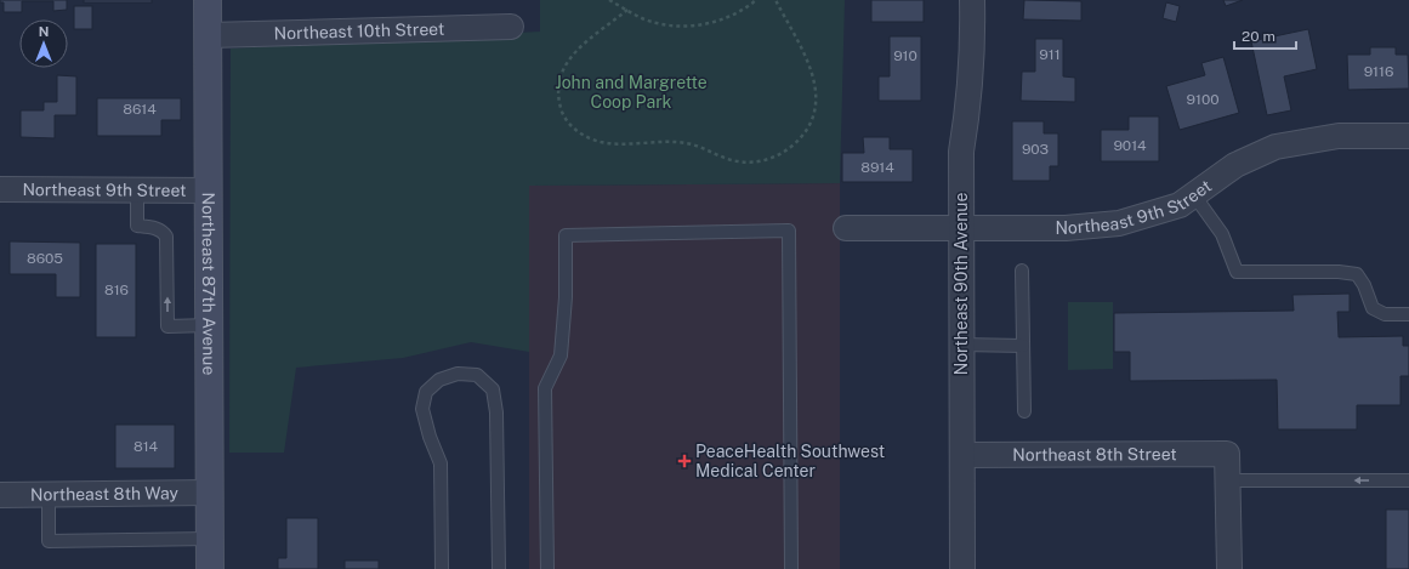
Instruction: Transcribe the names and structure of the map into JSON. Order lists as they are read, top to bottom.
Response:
{
  "streets": {
    "main road": ["Northeast 87th Avenue"],
    "street": [
      "Northeast 10th Street",
      "Northeast 9th Street",
      "Northeast 90th Avenue",
      "Northeast 8th Street",
      "Northeast 8th Way"
    ]
  },
  "crossings": [
    ["Northeast 10th Street", "Northeast 87th Avenue"],
    ["Northeast 9th Street", "Northeast 87th Avenue"],
    ["Northeast 9th Street", "Northeast 90th Avenue"],
    ["Northeast 87th Avenue", "Northeast 8th Way"],
    ["Northeast 90th Avenue", "Northeast 8th Street"]
  ],
  "parks": ["John and Margrette Coop Park"],
  "places": {
    "health": ["PeaceHealth Southwest Medical Center"]
  },
  "house_numbers": [
    "911",
    "910",
    "9116",
    "9100",
    "8614",
    "9014",
    "903",
    "8914",
    "8605",
    "816",
    "814"
  ],
  "scale_bar": "20 m",
  "north": "top"
}
